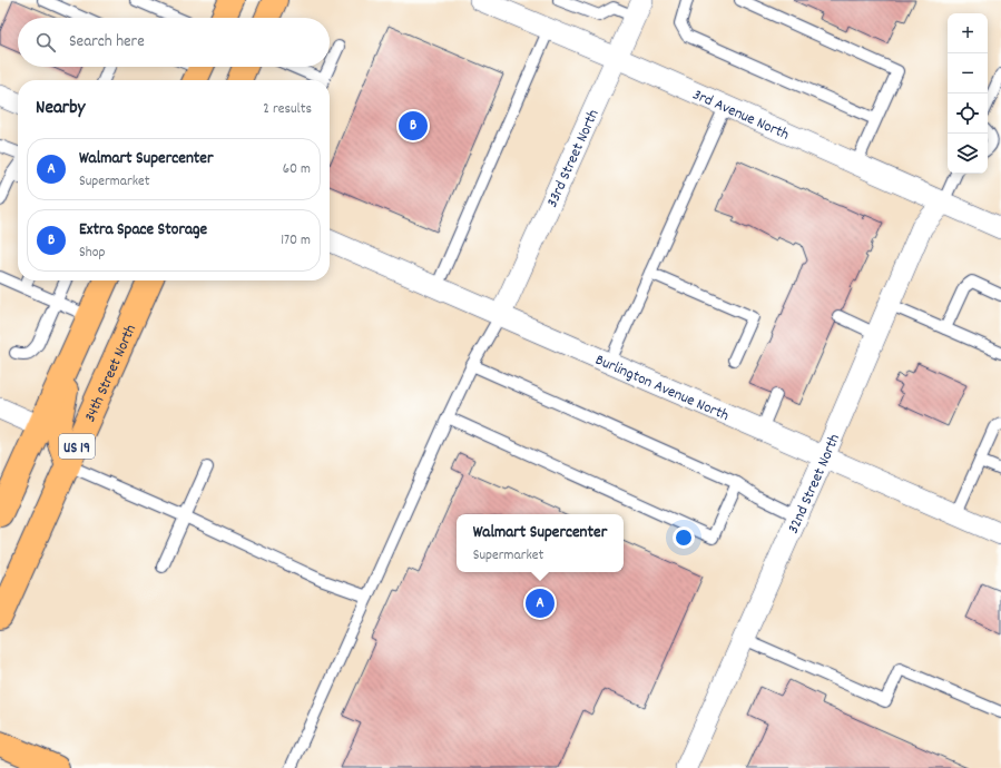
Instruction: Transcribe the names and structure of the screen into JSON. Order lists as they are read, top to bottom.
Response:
{
  "streets": {
    "main road": ["34th Street North", "US 19"],
    "street": [
      "3rd Avenue North",
      "33rd Street North",
      "Burlington Avenue North",
      "32nd Street North"
    ]
  },
  "crossings": [
    ["3rd Avenue North", "33rd Street North"],
    ["3rd Avenue North", "32nd Street North"],
    ["33rd Street North", "Burlington Avenue North"],
    ["Burlington Avenue North", "32nd Street North"]
  ],
  "page": {
    "map_buttons": ["+", "−"],
    "search": "Search here",
    "heading": ["Nearby", "2 results"],
    "pins": ["B", "A"],
    "list": [
      {
        "mark": "A",
        "name": "Walmart Supercenter",
        "note": "Supermarket",
        "value": "60 m"
      },
      {
        "mark": "B",
        "name": "Extra Space Storage",
        "note": "Shop",
        "value": "170 m"
      }
    ],
    "popup": ["Walmart Supercenter", "Supermarket"]
  }
}
